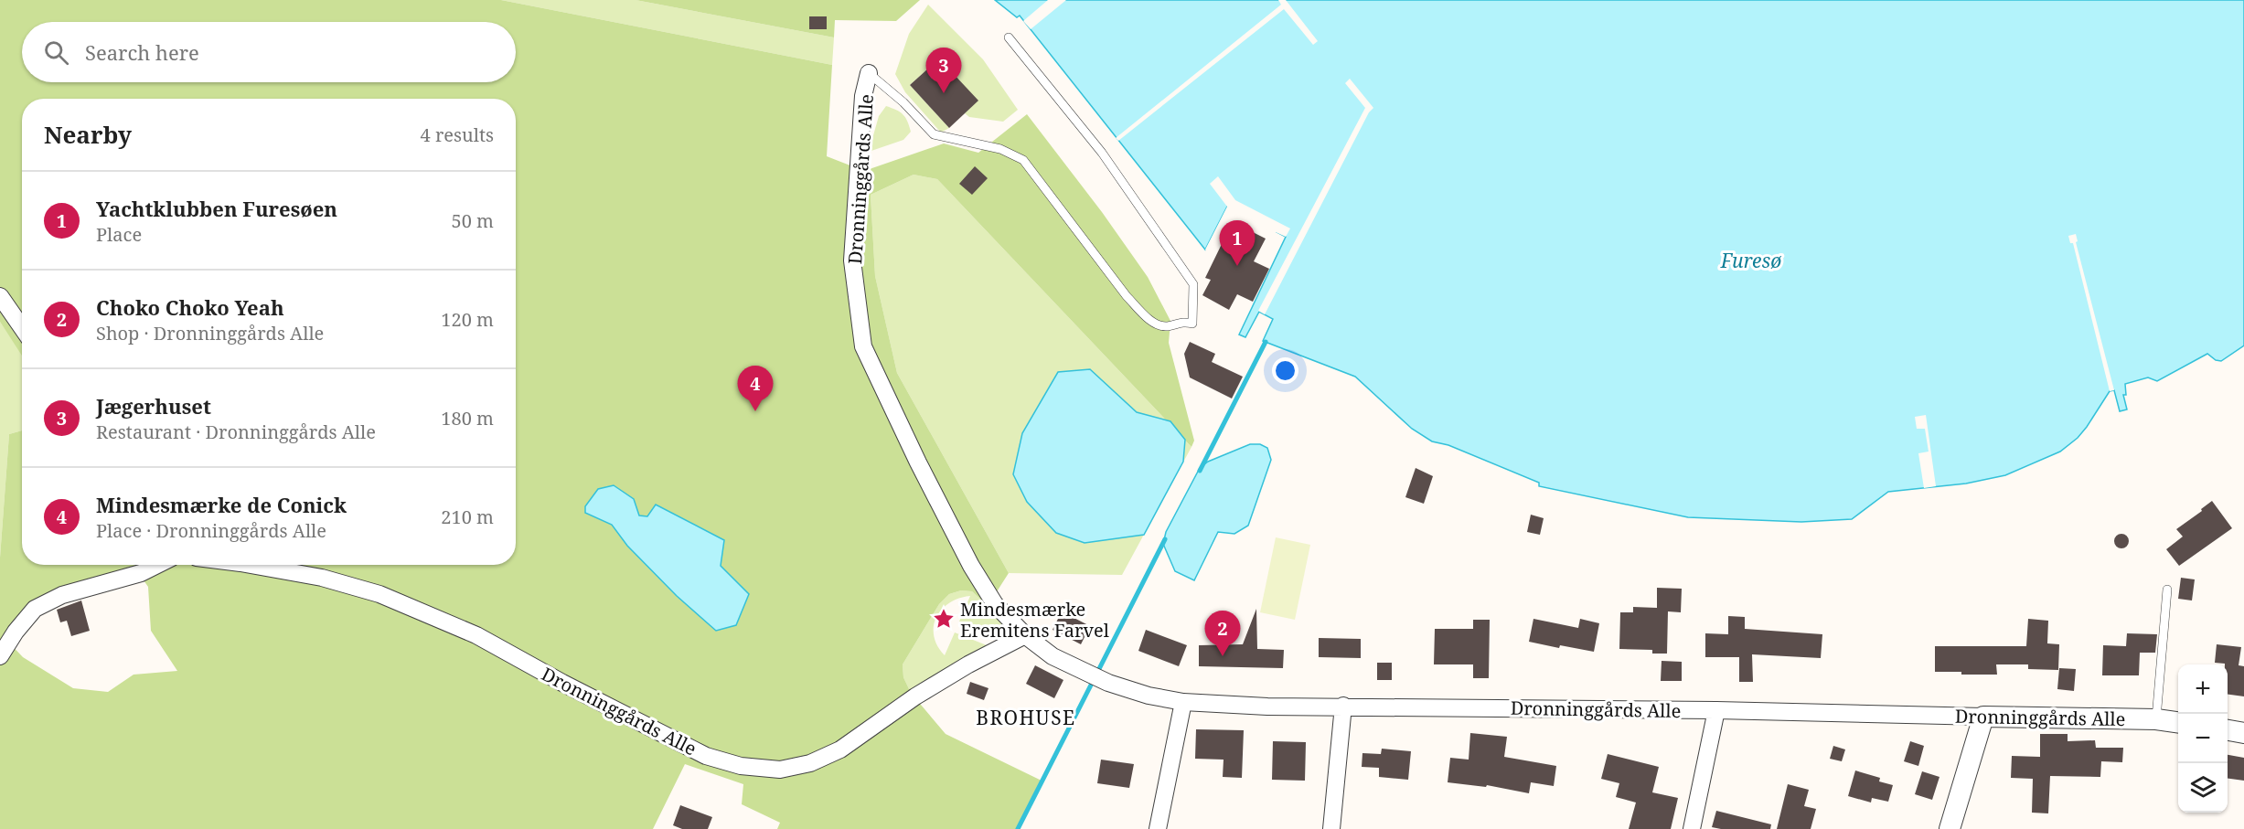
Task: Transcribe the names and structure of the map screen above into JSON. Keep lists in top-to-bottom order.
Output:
{
  "streets": {
    "street": ["Dronninggårds Alle"]
  },
  "districts": ["BROHUSE"],
  "water": ["Furesø"],
  "places": {
    "place": ["Mindesmærke Eremitens Farvel"]
  },
  "page": {
    "search": "Search here",
    "pins": [
      "3",
      "1",
      "4",
      "2"
    ],
    "heading": ["Nearby", "4 results"],
    "list": [
      {
        "mark": "1",
        "name": "Yachtklubben Furesøen",
        "note": "Place",
        "value": "50 m"
      },
      {
        "mark": "2",
        "name": "Choko Choko Yeah",
        "note": "Shop · Dronninggårds Alle",
        "value": "120 m"
      },
      {
        "mark": "3",
        "name": "Jægerhuset",
        "note": "Restaurant · Dronninggårds Alle",
        "value": "180 m"
      },
      {
        "mark": "4",
        "name": "Mindesmærke de Conick",
        "note": "Place · Dronninggårds Alle",
        "value": "210 m"
      }
    ],
    "map_buttons": ["+", "−"]
  }
}
